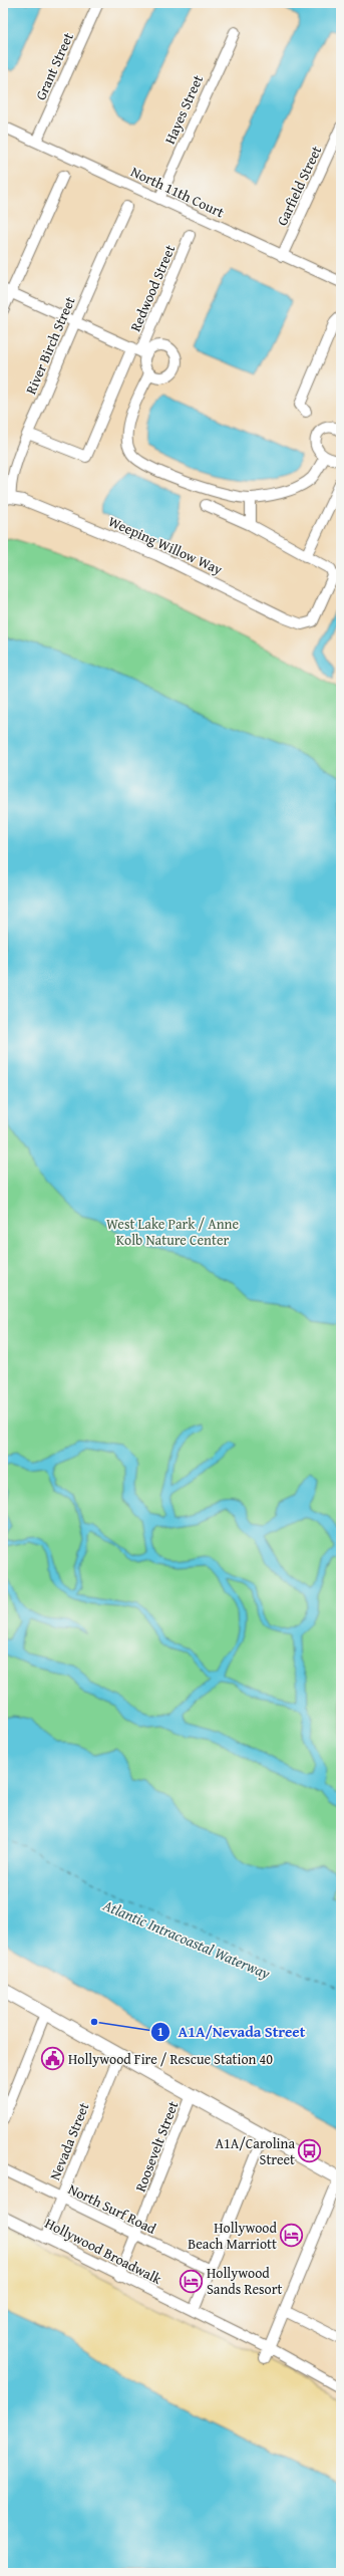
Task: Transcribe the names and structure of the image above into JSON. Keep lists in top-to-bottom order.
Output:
{
  "streets": {
    "street": [
      "Grant Street",
      "Hayes Street",
      "Garfield Street",
      "North 11th Court",
      "Redwood Street",
      "River Birch Street",
      "Weeping Willow Way",
      "Nevada Street",
      "Roosevelt Street",
      "North Surf Road",
      "Hollywood Broadwalk"
    ]
  },
  "crossings": [
    ["Grant Street", "North 11th Court"],
    ["Hayes Street", "North 11th Court"],
    ["Garfield Street", "North 11th Court"],
    ["Redwood Street", "River Birch Street"],
    ["River Birch Street", "Weeping Willow Way"],
    ["Nevada Street", "North Surf Road"],
    ["Nevada Street", "Hollywood Broadwalk"],
    ["Roosevelt Street", "North Surf Road"],
    ["Roosevelt Street", "Hollywood Broadwalk"]
  ],
  "water": ["Atlantic Intracoastal Waterway"],
  "parks": ["West Lake Park / Anne Kolb Nature Center"],
  "places": {
    "other": ["A1A/Nevada Street"],
    "public building": ["Hollywood Fire / Rescue Station 40"],
    "bus stop": ["A1A/Carolina Street"],
    "hotel": ["Hollywood Beach Marriott", "Hollywood Sands Resort"]
  }
}
